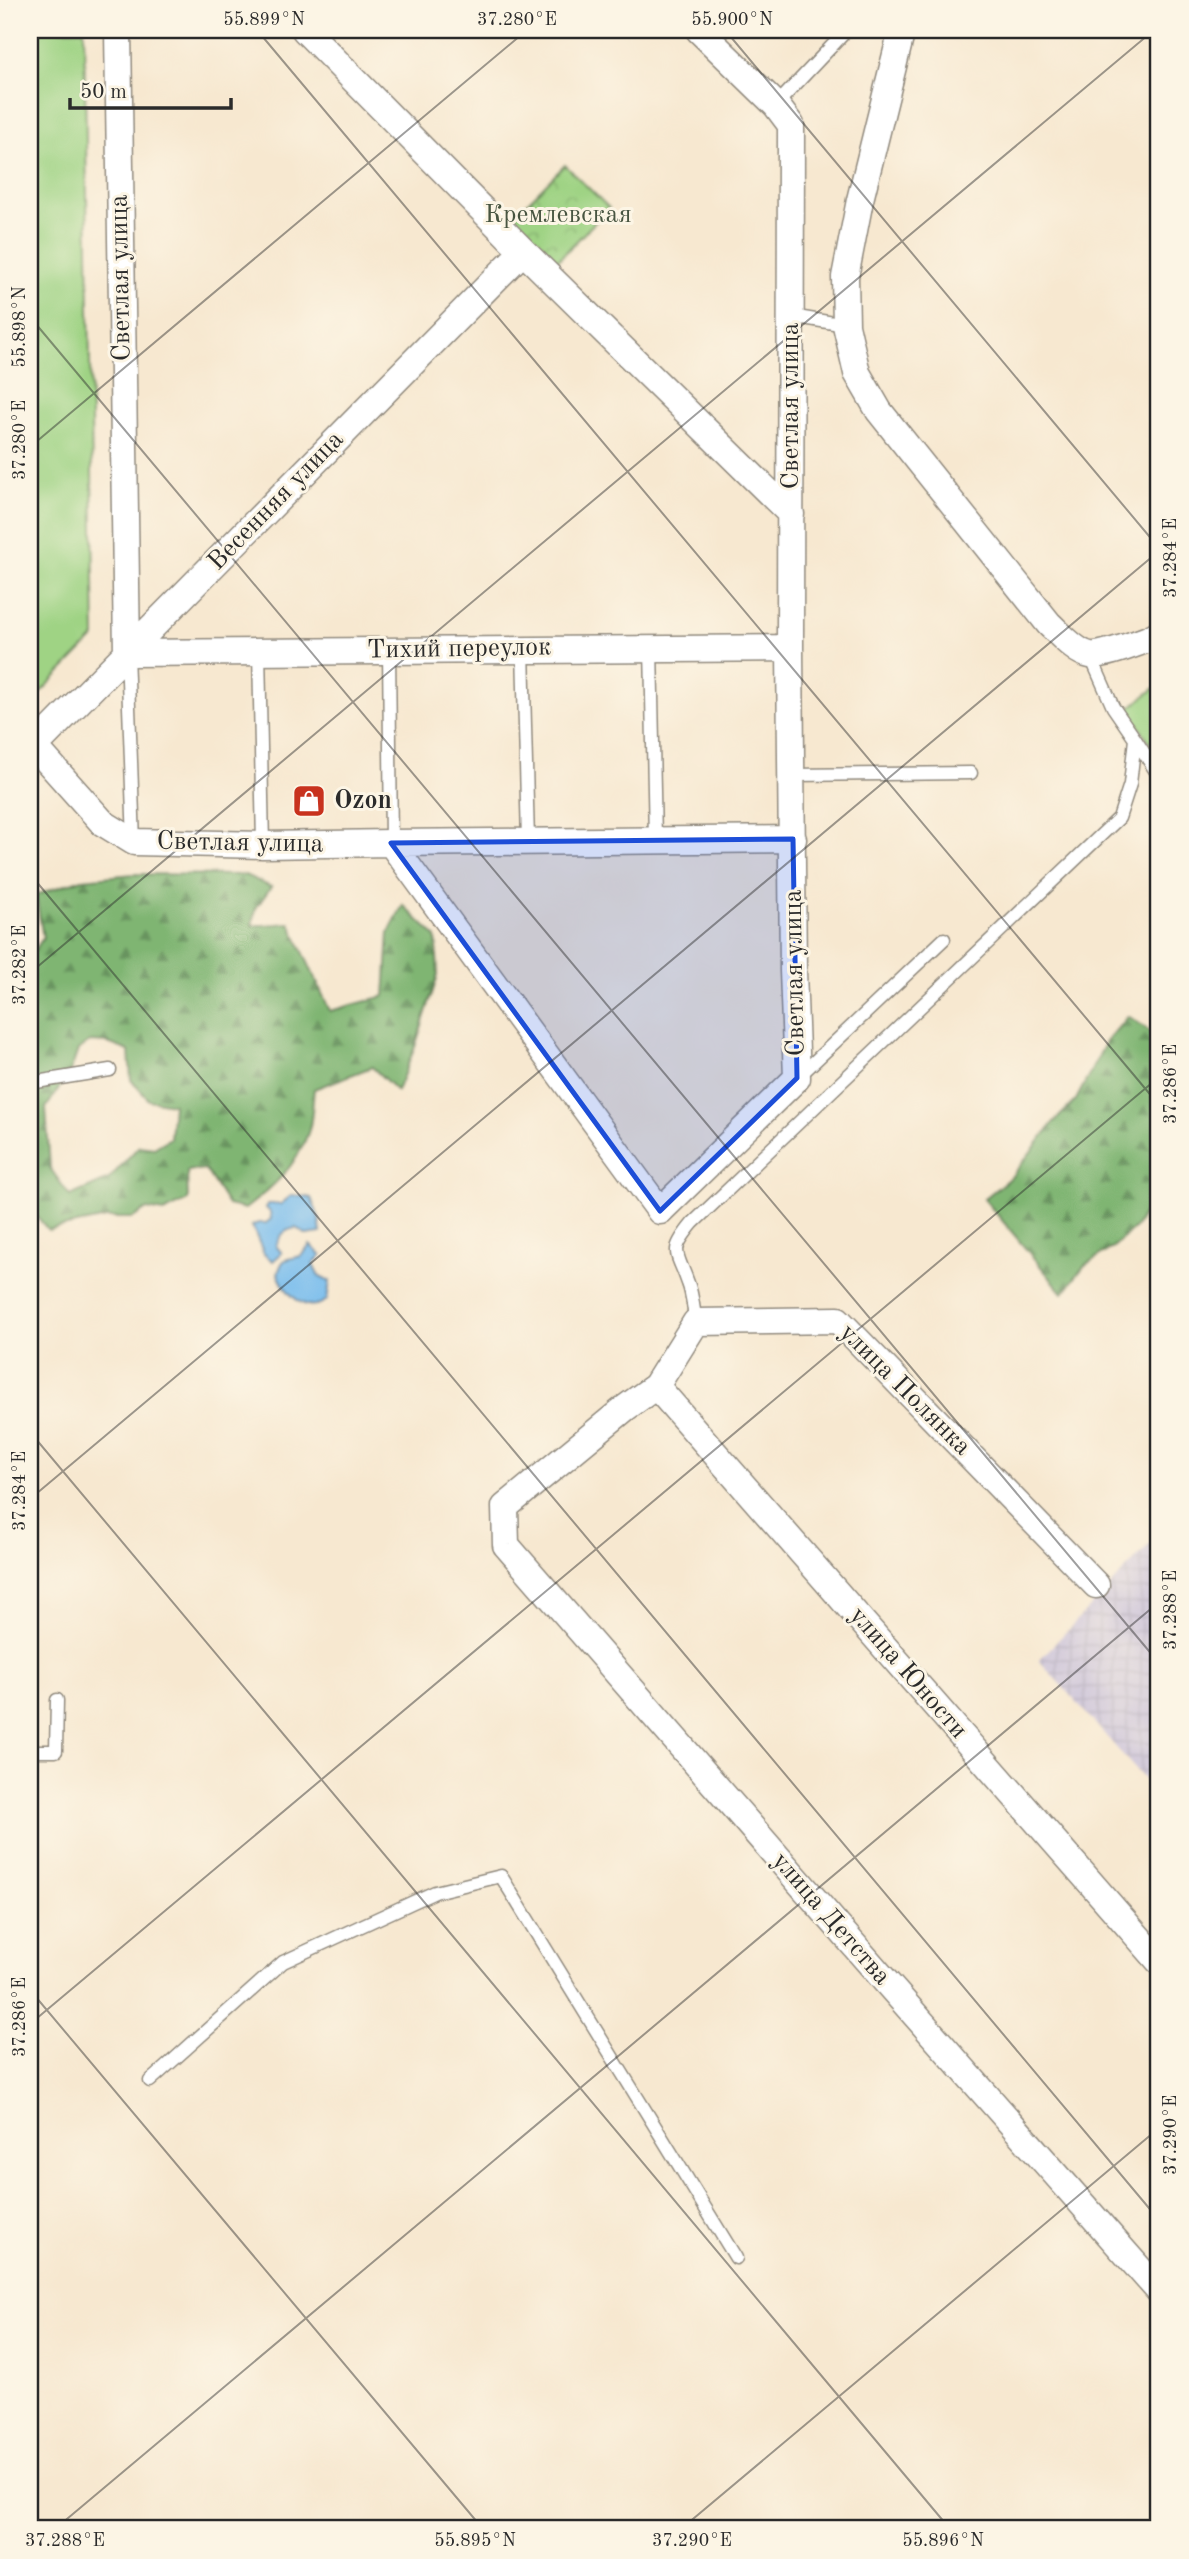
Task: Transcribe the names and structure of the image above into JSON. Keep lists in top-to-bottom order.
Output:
{
  "streets": {
    "street": [
      "Светлая улица",
      "Весенняя улица",
      "Тихий переулок",
      "улица Полянка",
      "улица Юности",
      "улица Детства"
    ]
  },
  "crossings": [
    ["Светлая улица", "Весенняя улица"],
    ["Светлая улица", "Тихий переулок"],
    ["Весенняя улица", "Тихий переулок"],
    ["улица Юности", "улица Детства"]
  ],
  "parks": ["Кремлевская"],
  "places": {
    "shop": ["Ozon"]
  },
  "scale_bar": "50 m",
  "coordinates": [
    "55.899°N",
    "37.280°E",
    "55.900°N",
    "55.898°N",
    "37.284°E",
    "37.282°E",
    "37.286°E",
    "37.288°E",
    "37.290°E",
    "55.895°N",
    "55.896°N"
  ]
}
